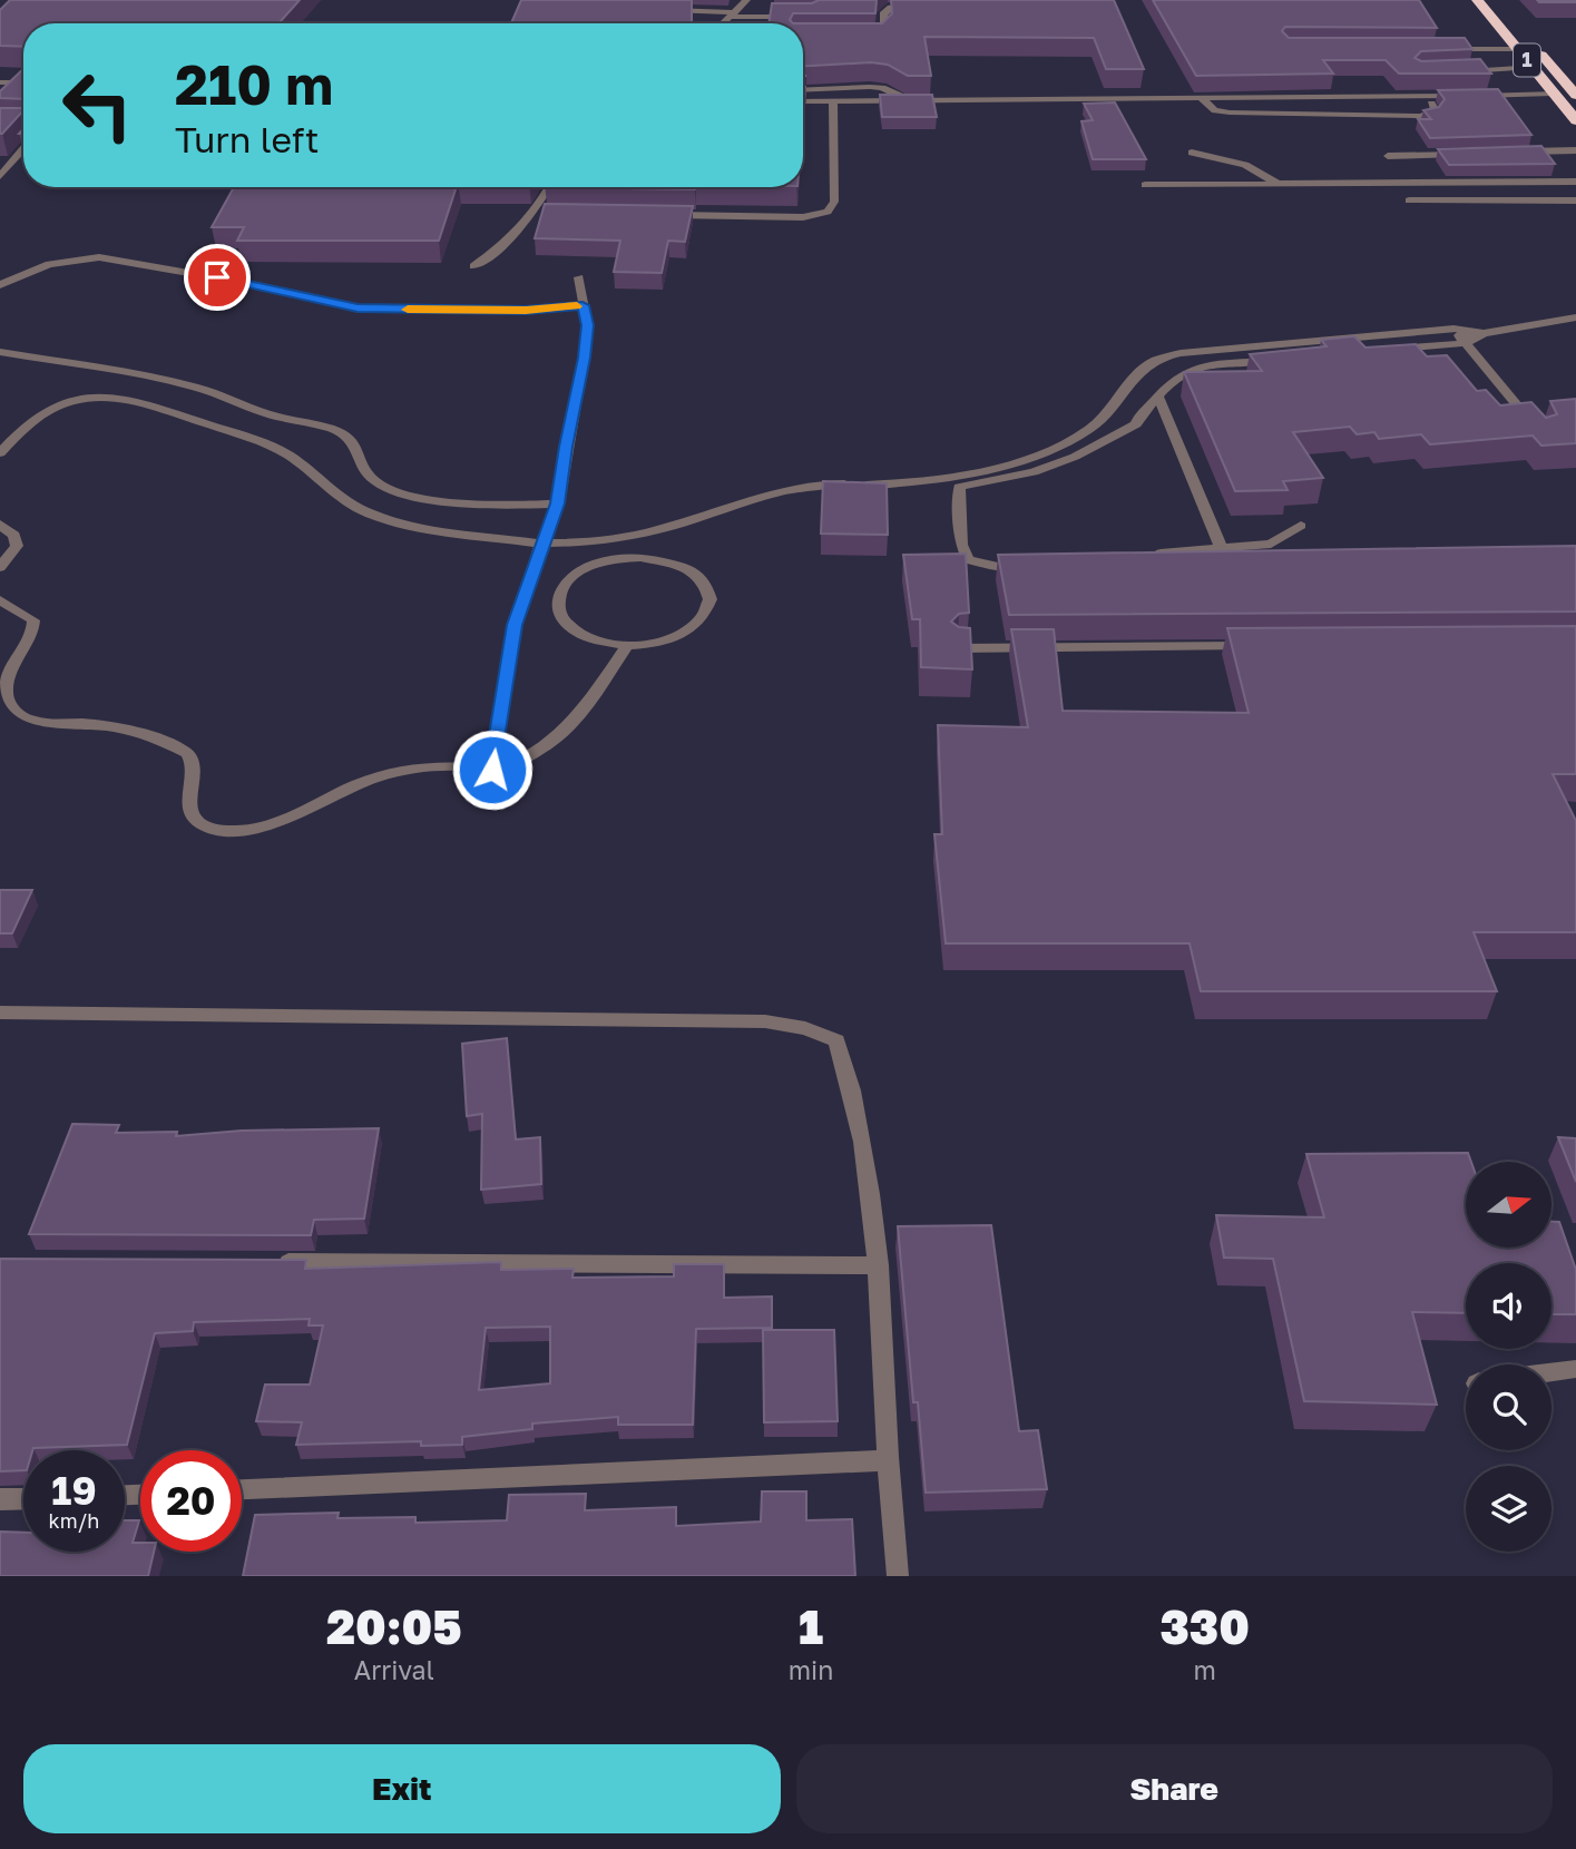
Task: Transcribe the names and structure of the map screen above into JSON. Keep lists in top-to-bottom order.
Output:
{
  "streets": {
    "highway": ["1"]
  },
  "north": "right",
  "page": {
    "turn": ["210 m", "Turn left"],
    "speed": "19 km/h",
    "limit": "20",
    "eta": [
      "20:05",
      "Arrival",
      "1",
      "min",
      "330",
      "m"
    ],
    "buttons": ["Exit", "Share"]
  }
}
